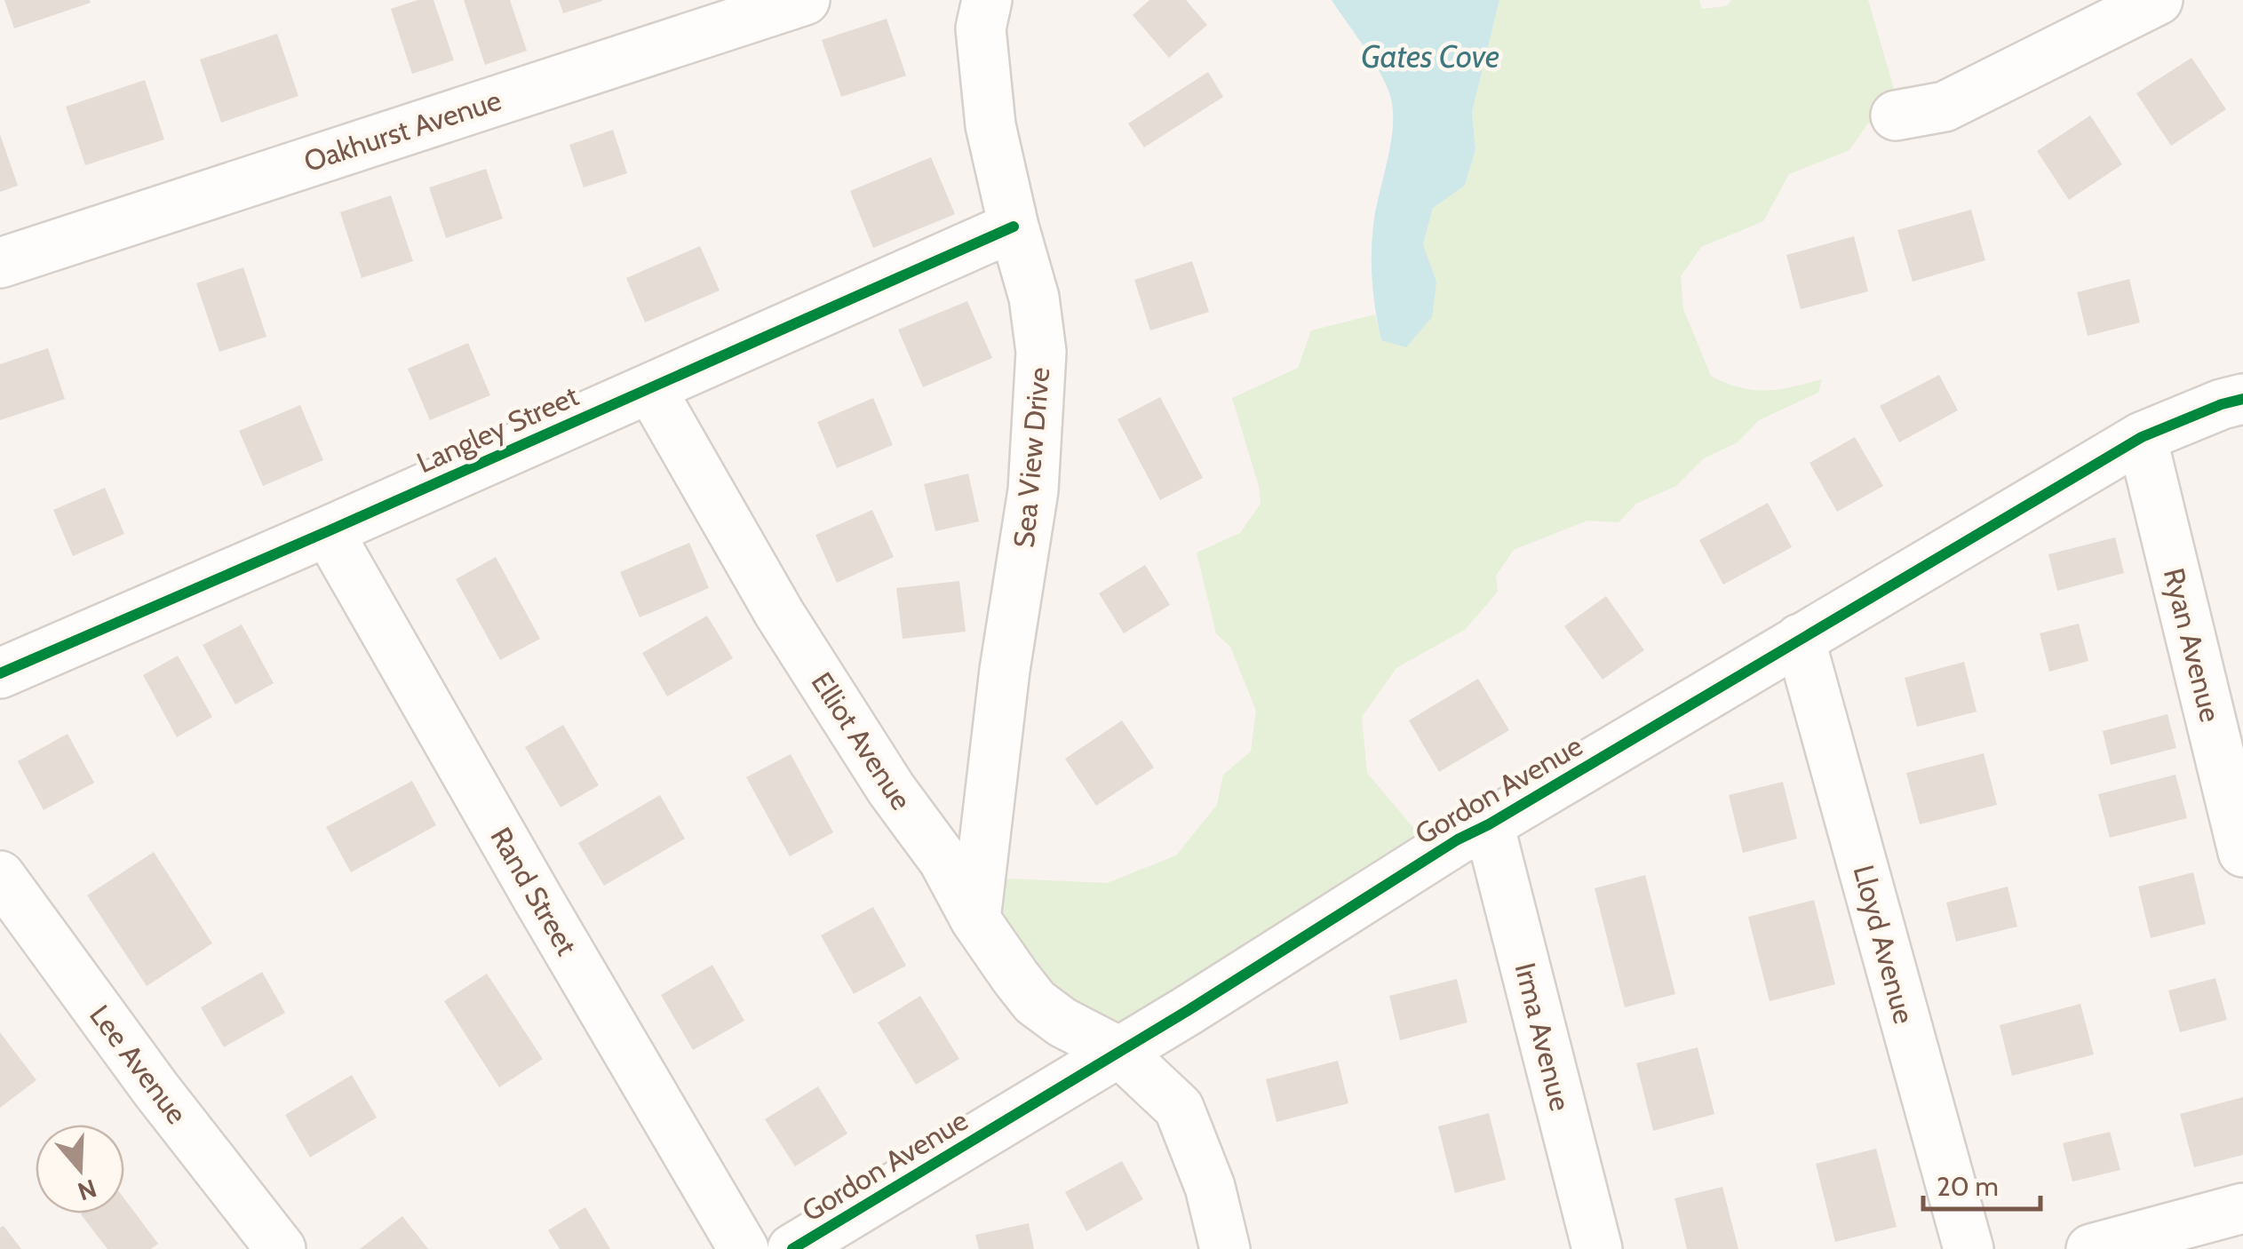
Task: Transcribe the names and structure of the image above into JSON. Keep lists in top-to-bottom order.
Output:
{
  "streets": {
    "street": [
      "Oakhurst Avenue",
      "Langley Street",
      "Sea View Drive",
      "Ryan Avenue",
      "Elliot Avenue",
      "Gordon Avenue",
      "Rand Street",
      "Lloyd Avenue",
      "Irma Avenue",
      "Lee Avenue"
    ]
  },
  "crossings": [
    ["Langley Street", "Sea View Drive"],
    ["Langley Street", "Elliot Avenue"],
    ["Langley Street", "Rand Street"],
    ["Sea View Drive", "Elliot Avenue"],
    ["Ryan Avenue", "Gordon Avenue"],
    ["Elliot Avenue", "Gordon Avenue"],
    ["Gordon Avenue", "Lloyd Avenue"],
    ["Gordon Avenue", "Irma Avenue"]
  ],
  "water": ["Gates Cove"],
  "scale_bar": "20 m",
  "north": "bottom"
}
